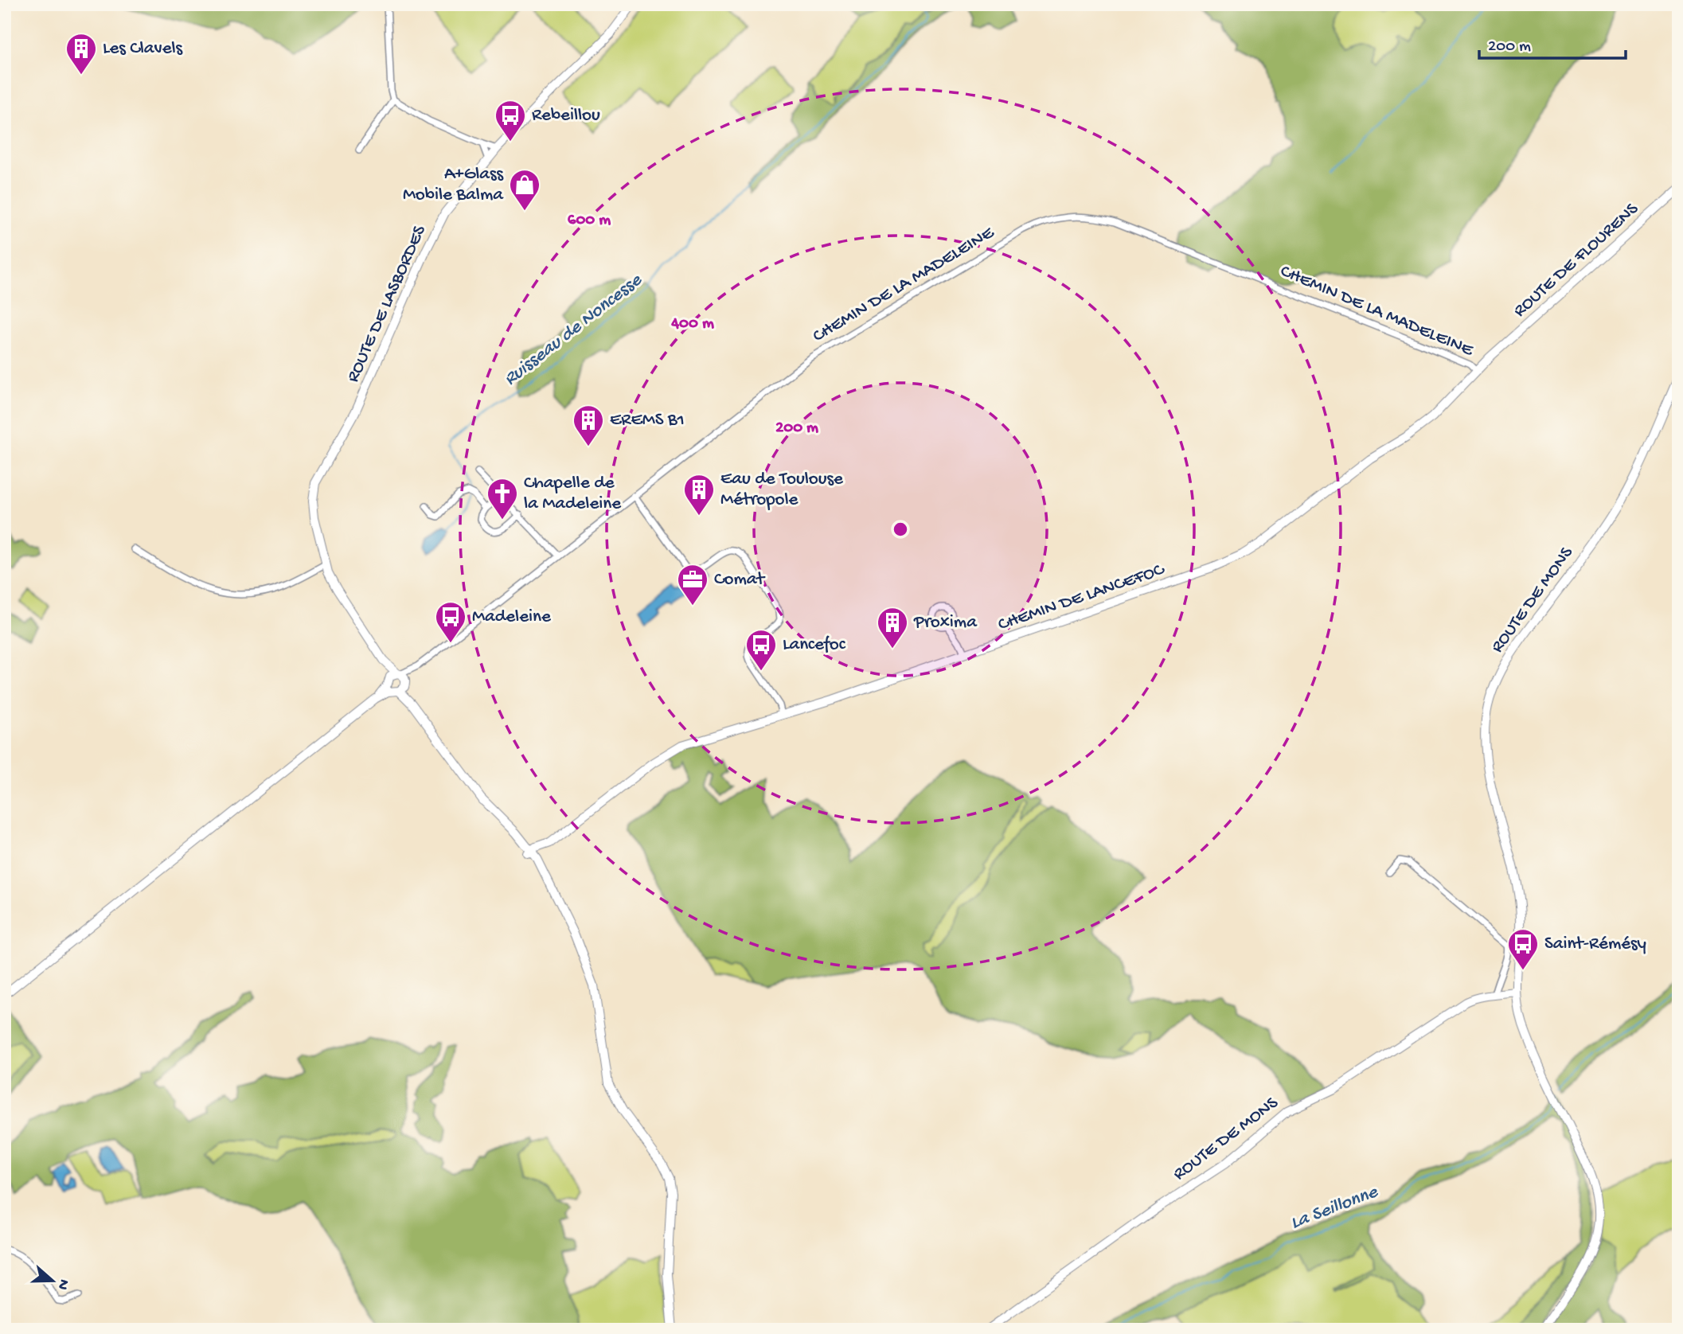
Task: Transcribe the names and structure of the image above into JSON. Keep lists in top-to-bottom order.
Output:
{
  "streets": {
    "street": [
      "ROUTE DE FLOURENS",
      "CHEMIN DE LA MADELEINE",
      "ROUTE DE LASBORDES",
      "CHEMIN DE LANCEFOC",
      "ROUTE DE MONS"
    ]
  },
  "crossings": [
    ["ROUTE DE FLOURENS", "CHEMIN DE LANCEFOC"],
    ["CHEMIN DE LA MADELEINE", "ROUTE DE LASBORDES"],
    ["CHEMIN DE LA MADELEINE", "CHEMIN DE LANCEFOC"]
  ],
  "water": ["Ruisseau de Noncesse", "La Seillonne"],
  "places": {
    "building": [
      "Les Clavels",
      "EREMS B1",
      "Eau de Toulouse Métropole",
      "Proxima"
    ],
    "bus stop": [
      "Rebeillou",
      "Madeleine",
      "Lancefoc",
      "Saint-Rémésy"
    ],
    "shop": ["A+Glass Mobile Balma"],
    "church": ["Chapelle de la Madeleine"],
    "office": ["Comat"]
  },
  "scale_bar": "200 m",
  "north": "right",
  "rings": ["600 m", "400 m", "200 m"]
}
